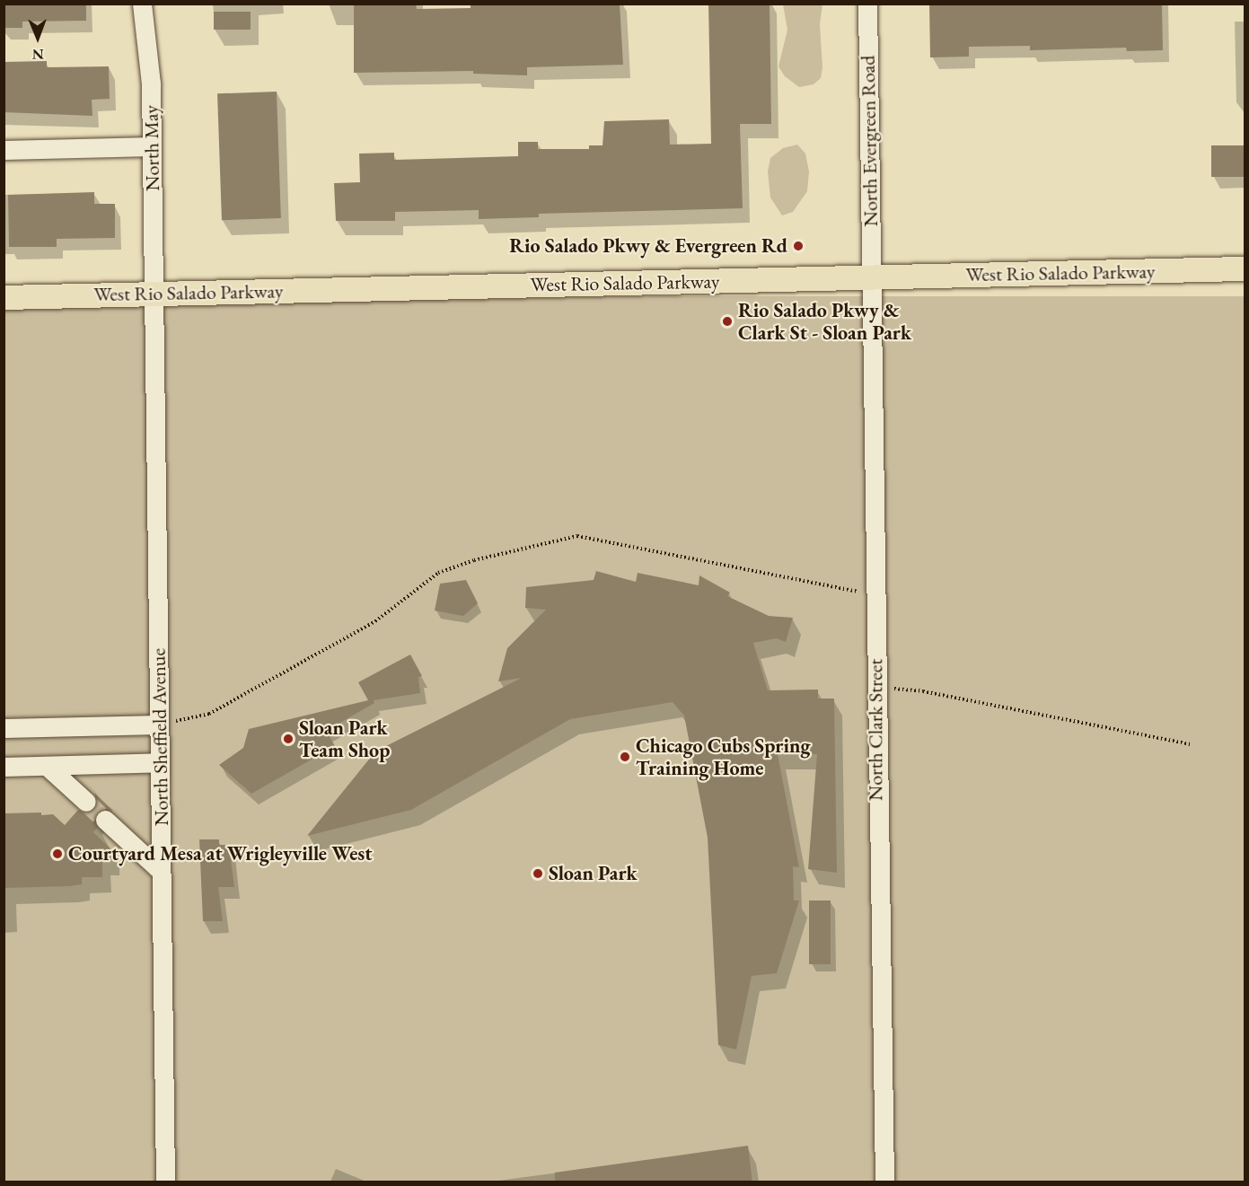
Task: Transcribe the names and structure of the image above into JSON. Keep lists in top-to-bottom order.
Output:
{
  "streets": {
    "main road": ["West Rio Salado Parkway"],
    "street": [
      "North Evergreen Road",
      "North May",
      "North Clark Street",
      "North Sheffield Avenue"
    ]
  },
  "crossings": [
    ["North Evergreen Road", "West Rio Salado Parkway"],
    ["North Evergreen Road", "North Clark Street"],
    ["North May", "West Rio Salado Parkway"],
    ["North May", "North Sheffield Avenue"],
    ["West Rio Salado Parkway", "North Clark Street"],
    ["West Rio Salado Parkway", "North Sheffield Avenue"]
  ],
  "places": [
    "Rio Salado Pkwy & Evergreen Rd",
    "Rio Salado Pkwy & Clark St - Sloan Park",
    "Sloan Park Team Shop",
    "Chicago Cubs Spring Training Home",
    "Courtyard Mesa at Wrigleyville West",
    "Sloan Park"
  ],
  "north": "bottom"
}
